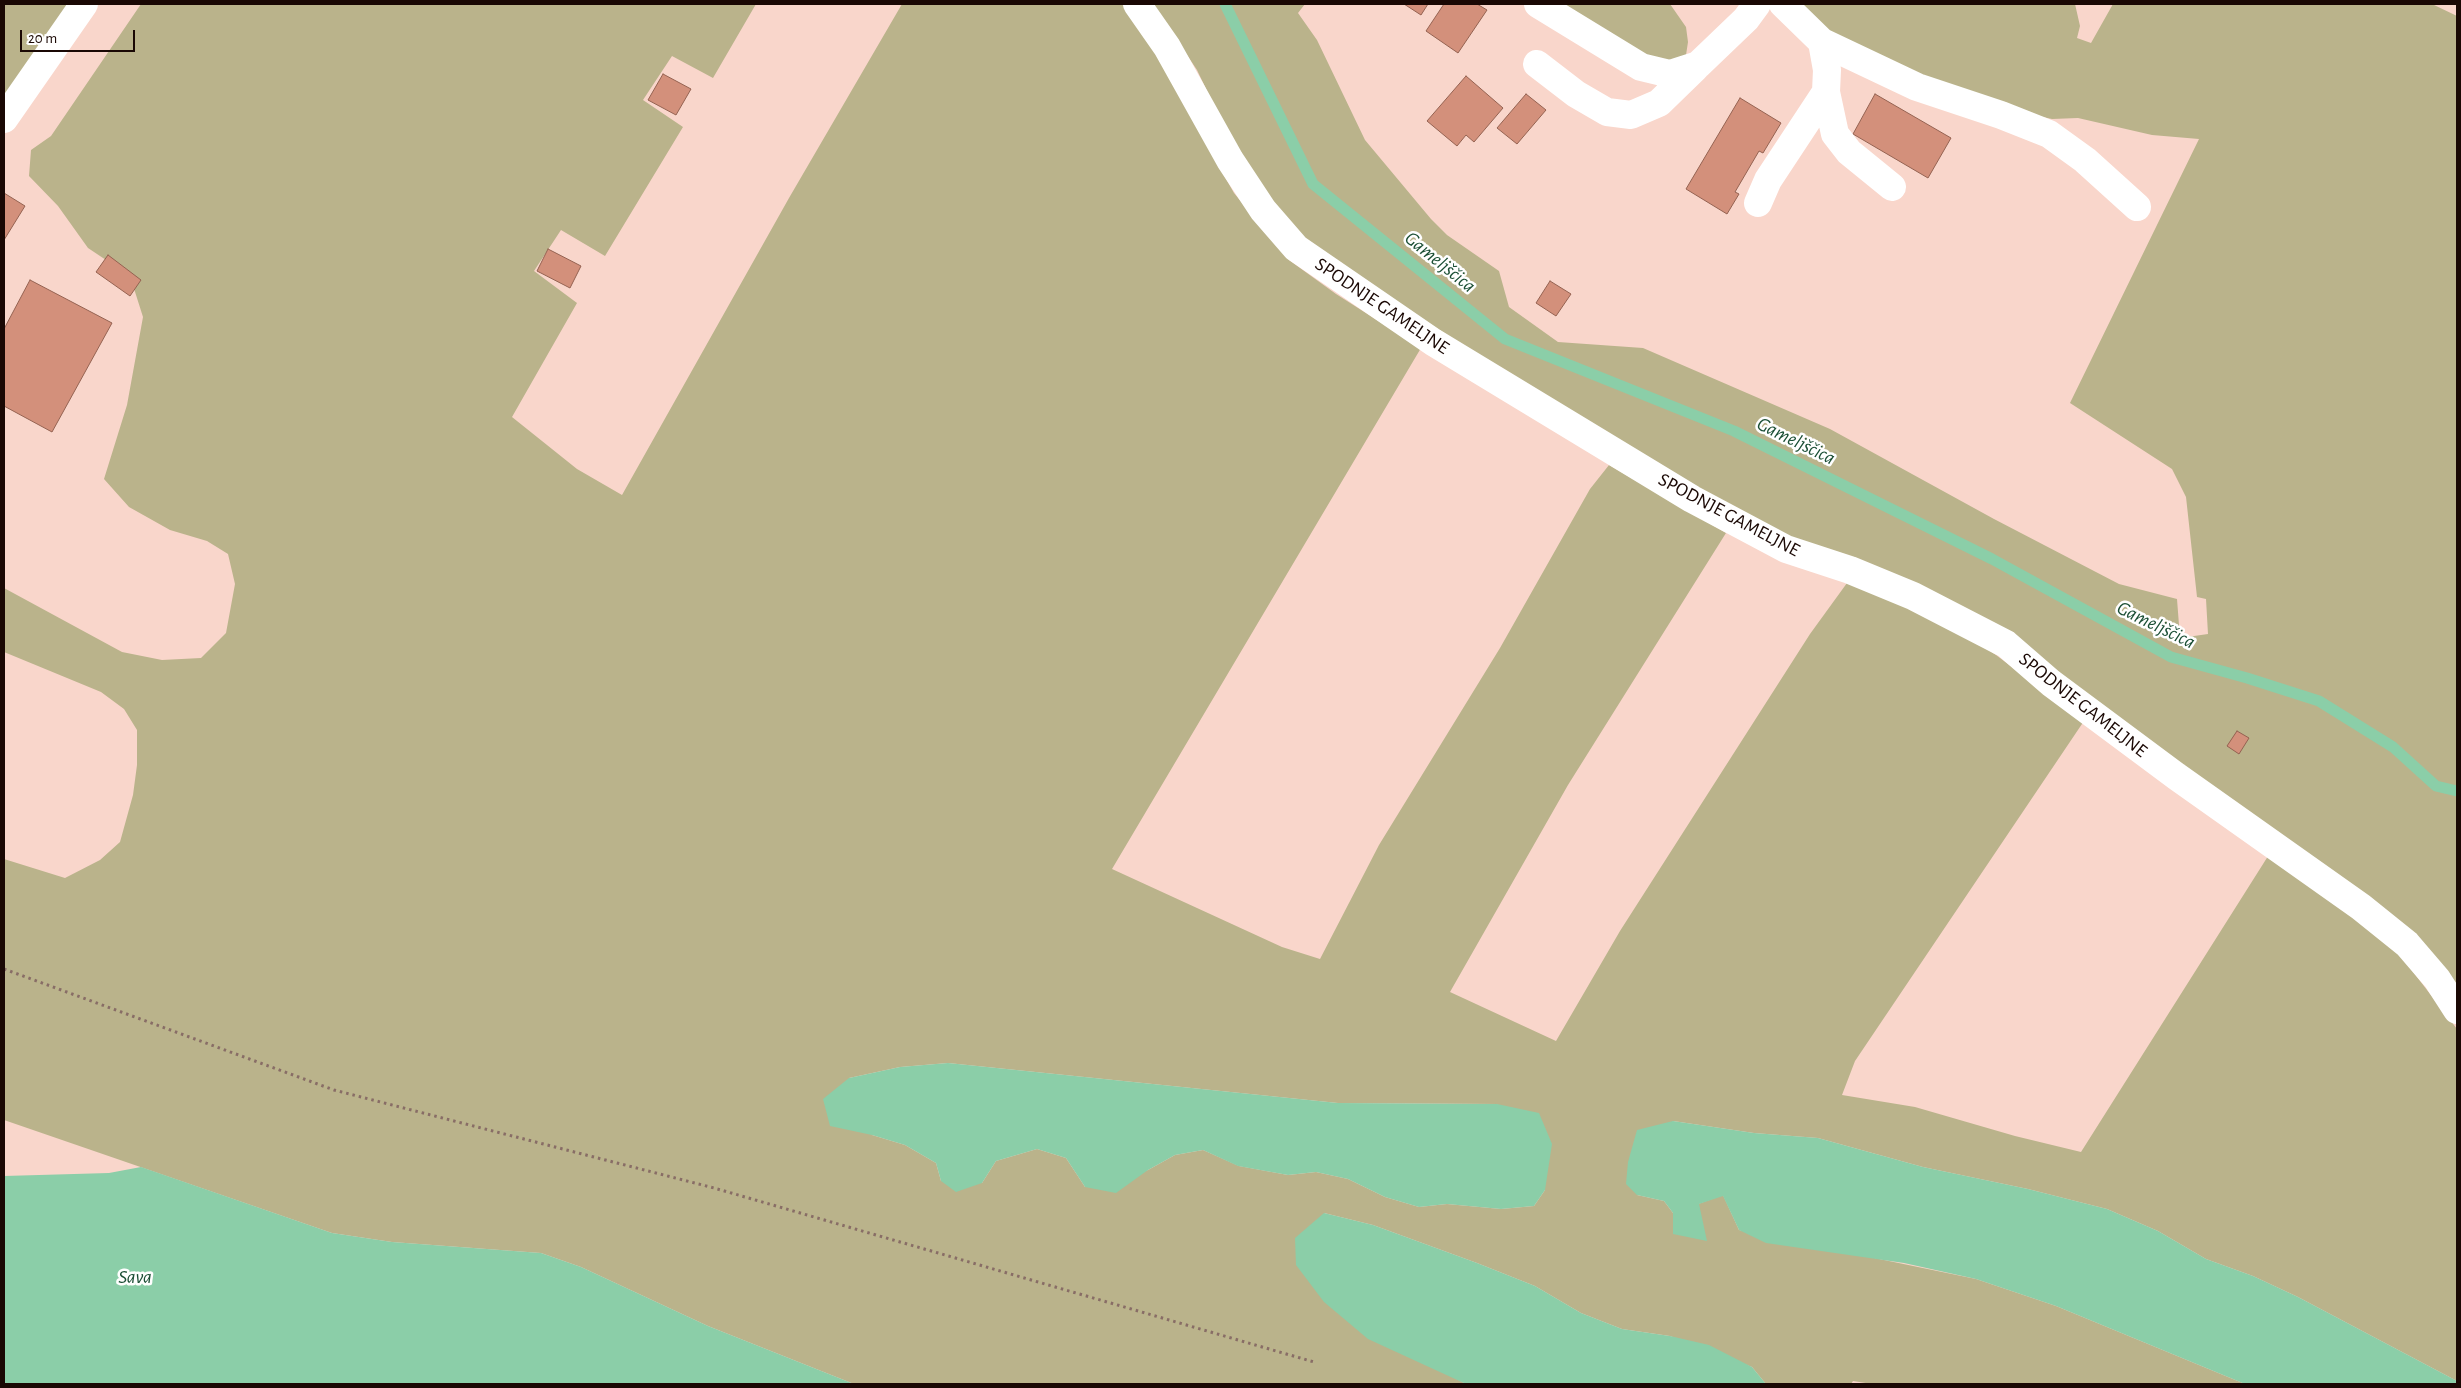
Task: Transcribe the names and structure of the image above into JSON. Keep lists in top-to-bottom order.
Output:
{
  "streets": {
    "street": ["SPODNJE GAMELJNE"]
  },
  "water": ["Gameljščica", "Sava"],
  "scale_bar": "20 m"
}
